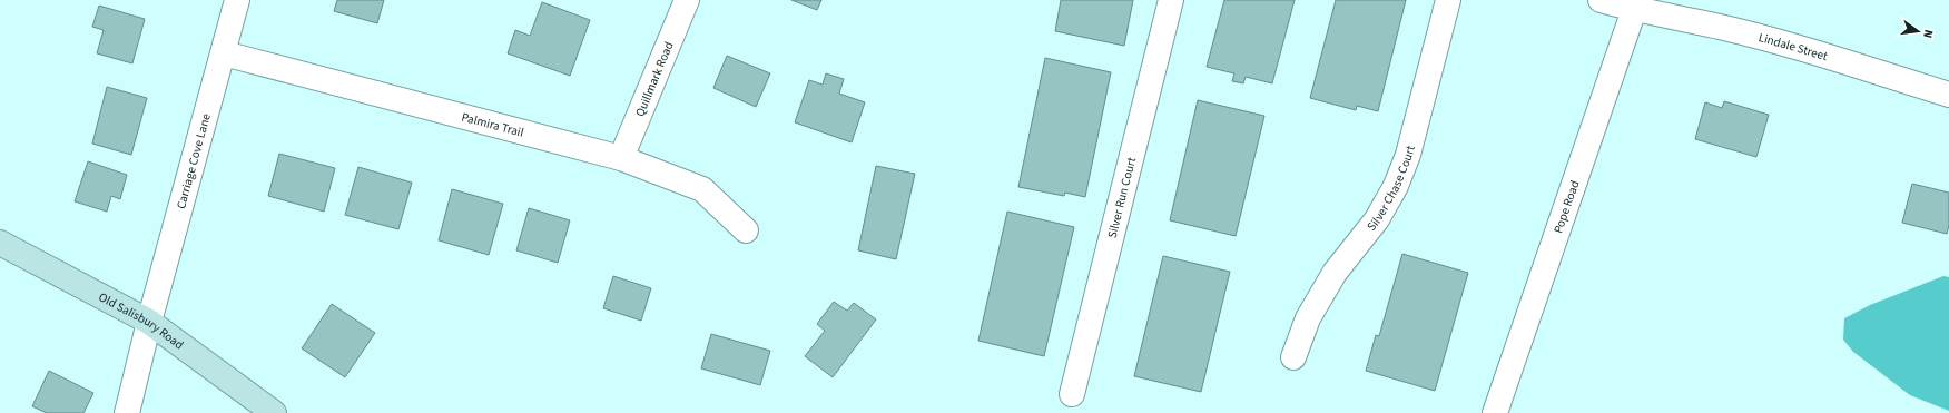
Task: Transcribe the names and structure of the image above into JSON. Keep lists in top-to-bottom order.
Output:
{
  "streets": {
    "main road": ["Old Salisbury Road"],
    "street": [
      "Lindale Street",
      "Quillmark Road",
      "Palmira Trail",
      "Carriage Cove Lane",
      "Silver Chase Court",
      "Silver Run Court",
      "Pope Road"
    ]
  },
  "crossings": [
    ["Lindale Street", "Pope Road"],
    ["Quillmark Road", "Palmira Trail"],
    ["Palmira Trail", "Carriage Cove Lane"],
    ["Carriage Cove Lane", "Old Salisbury Road"]
  ],
  "north": "right"
}
